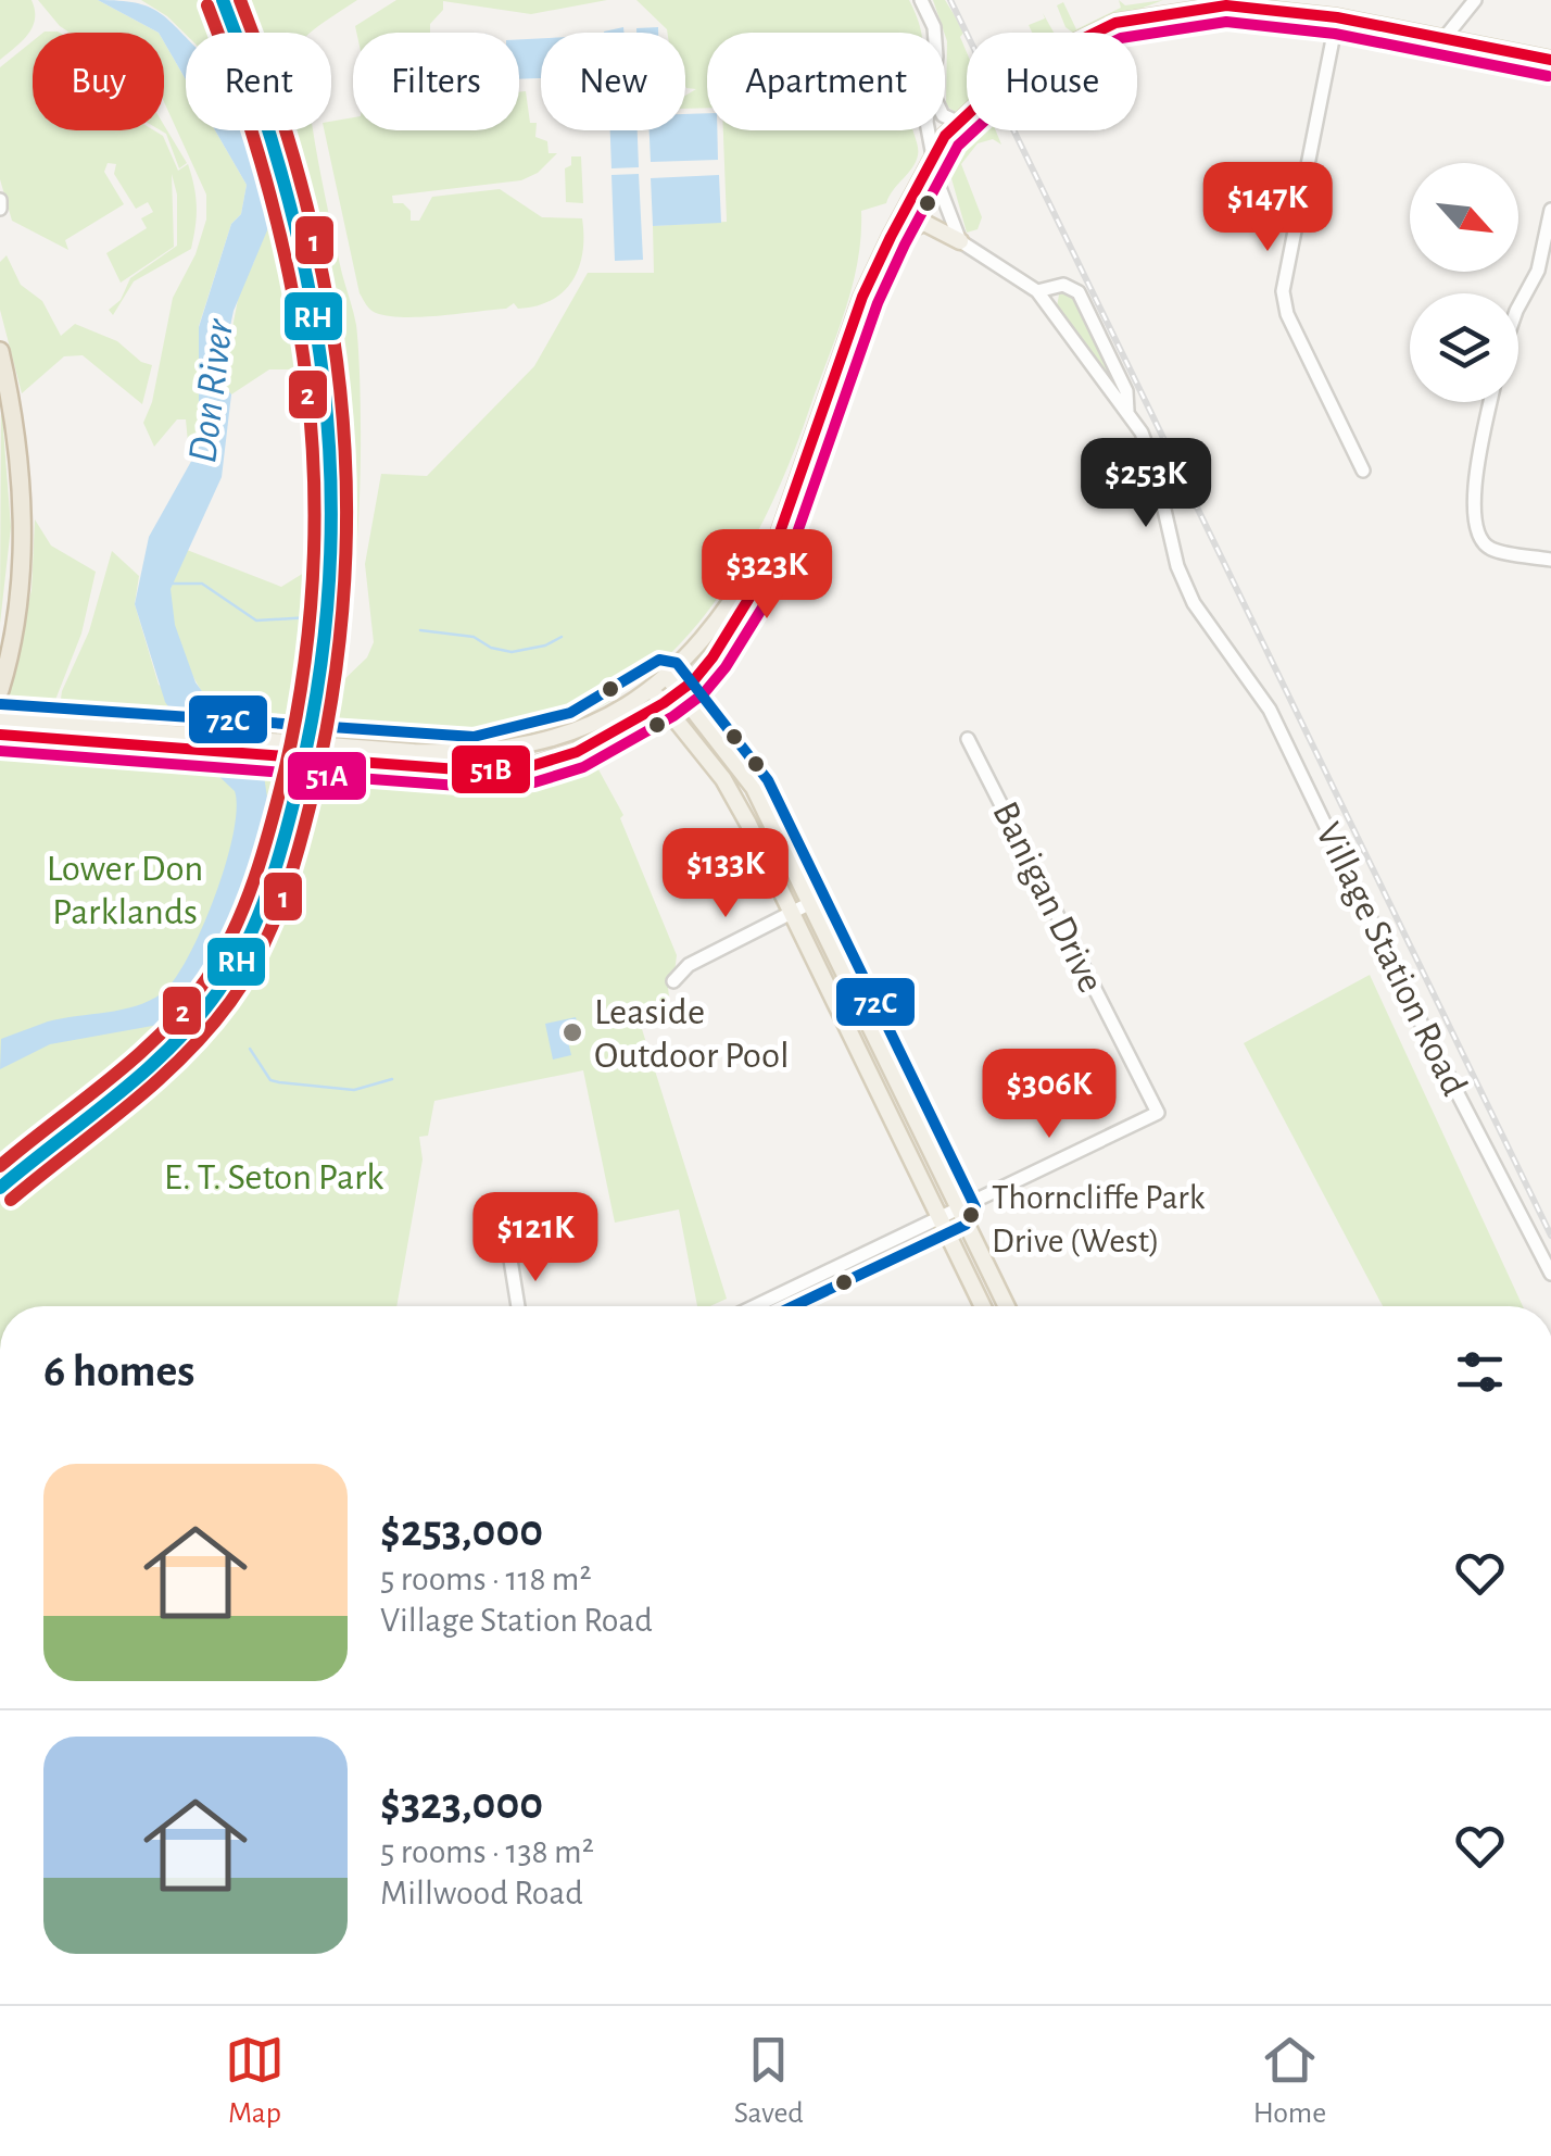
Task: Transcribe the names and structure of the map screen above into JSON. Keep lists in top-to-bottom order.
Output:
{
  "streets": {
    "street": ["Banigan Drive", "Village Station Road"]
  },
  "water": ["Don River"],
  "parks": ["Lower Don Parklands", "E. T. Seton Park"],
  "places": ["Leaside Outdoor Pool", "Thorncliffe Park Drive (West)"],
  "lines": [
    "transit line RH",
    "transit line 1",
    "transit line 2",
    "transit line 51B",
    "transit line 51A",
    "transit line 72C"
  ],
  "north": "bottom right",
  "page": {
    "chip": [
      "Buy",
      "Rent",
      "Filters",
      "New",
      "Apartment",
      "House"
    ],
    "price": [
      "$147K",
      "$253K",
      "$323K",
      "$133K",
      "$306K",
      "$121K"
    ],
    "heading": "6 homes",
    "list": [
      {
        "name": "$253,000",
        "note": "5 rooms · 118 m² · Village Station Road"
      },
      {
        "name": "$323,000",
        "note": "5 rooms · 138 m² · Millwood Road"
      }
    ],
    "tabs": ["Map", "Saved", "Home"]
  }
}
